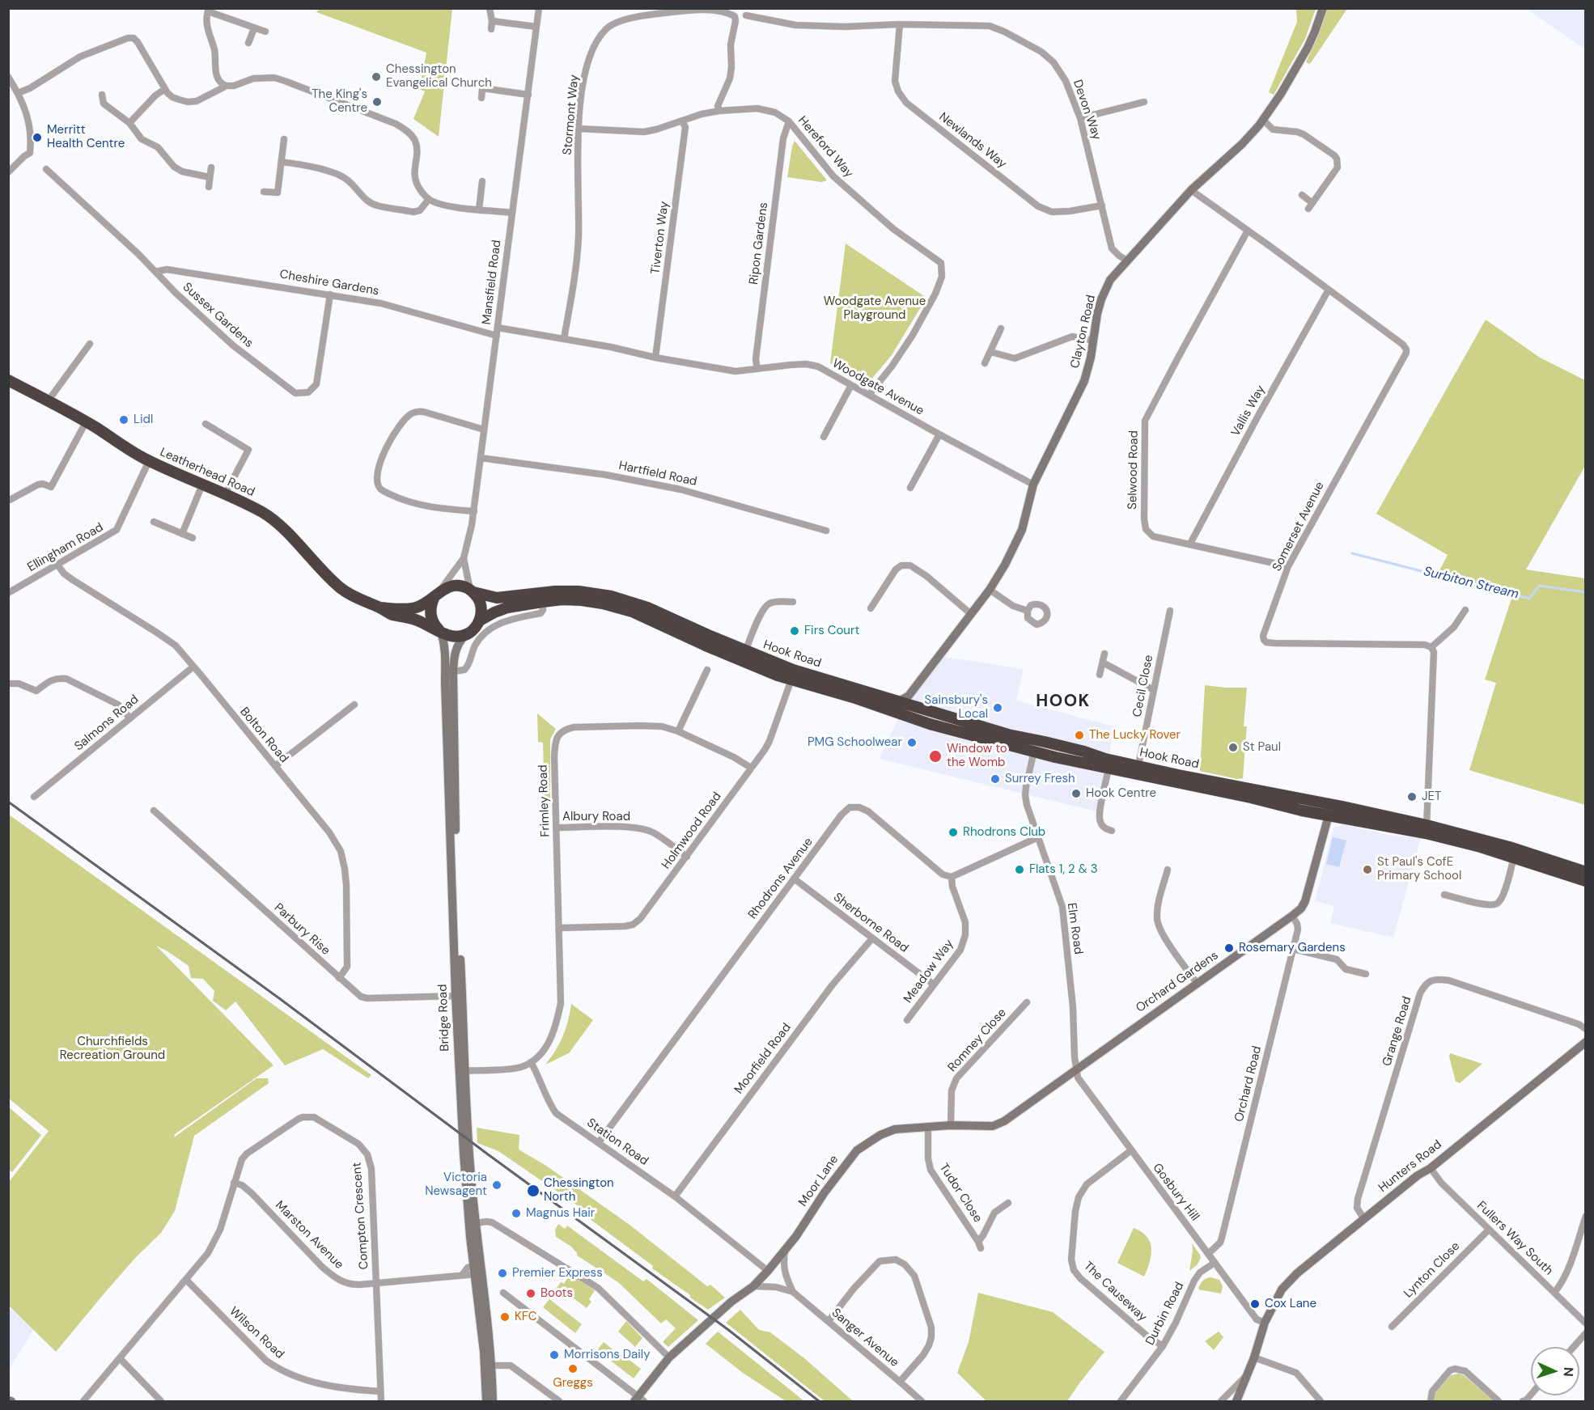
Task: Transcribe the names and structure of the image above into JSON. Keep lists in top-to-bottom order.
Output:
{
  "streets": {
    "highway": ["Leatherhead Road", "Hook Road"],
    "street": [
      "Devon Way",
      "Stormont Way",
      "Newlands Way",
      "Hereford Way",
      "Tiverton Way",
      "Ripon Gardens",
      "Mansfield Road",
      "Cheshire Gardens",
      "Sussex Gardens",
      "Clayton Road",
      "Woodgate Avenue",
      "Vallis Way",
      "Selwood Road",
      "Hartfield Road",
      "Somerset Avenue",
      "Ellingham Road",
      "Cecil Close",
      "Salmons Road",
      "Bolton Road",
      "Frimley Road",
      "Albury Road",
      "Holmwood Road",
      "Rhodrons Avenue",
      "Sherborne Road",
      "Elm Road",
      "Parbury Rise",
      "Meadow Way",
      "Orchard Gardens",
      "Bridge Road",
      "Grange Road",
      "Romney Close",
      "Moorfield Road",
      "Orchard Road",
      "Station Road",
      "Hunters Road",
      "Moor Lane",
      "Gosbury Hill",
      "Tudor Close",
      "Compton Crescent",
      "Marston Avenue",
      "Fullers Way South",
      "Lynton Close",
      "The Causeway",
      "Durbin Road",
      "Wilson Road",
      "Sanger Avenue"
    ]
  },
  "crossings": [
    ["Devon Way", "Newlands Way"],
    ["Devon Way", "Clayton Road"],
    ["Stormont Way", "Hereford Way"],
    ["Stormont Way", "Woodgate Avenue"],
    ["Hereford Way", "Tiverton Way"],
    ["Hereford Way", "Ripon Gardens"],
    ["Hereford Way", "Woodgate Avenue"],
    ["Tiverton Way", "Woodgate Avenue"],
    ["Ripon Gardens", "Woodgate Avenue"],
    ["Mansfield Road", "Cheshire Gardens"],
    ["Mansfield Road", "Woodgate Avenue"],
    ["Mansfield Road", "Leatherhead Road"],
    ["Mansfield Road", "Hartfield Road"],
    ["Mansfield Road", "Hook Road"],
    ["Mansfield Road", "Bridge Road"],
    ["Cheshire Gardens", "Sussex Gardens"],
    ["Clayton Road", "Woodgate Avenue"],
    ["Clayton Road", "Somerset Avenue"],
    ["Clayton Road", "Hook Road"],
    ["Vallis Way", "Selwood Road"],
    ["Vallis Way", "Somerset Avenue"],
    ["Selwood Road", "Somerset Avenue"],
    ["Leatherhead Road", "Ellingham Road"],
    ["Leatherhead Road", "Hook Road"],
    ["Leatherhead Road", "Bridge Road"],
    ["Ellingham Road", "Bolton Road"],
    ["Hook Road", "Cecil Close"],
    ["Hook Road", "Holmwood Road"],
    ["Hook Road", "Elm Road"],
    ["Hook Road", "Orchard Gardens"],
    ["Hook Road", "Bridge Road"],
    ["Salmons Road", "Bolton Road"],
    ["Bolton Road", "Parbury Rise"],
    ["Frimley Road", "Albury Road"],
    ["Frimley Road", "Holmwood Road"],
    ["Frimley Road", "Station Road"],
    ["Albury Road", "Holmwood Road"],
    ["Rhodrons Avenue", "Sherborne Road"],
    ["Rhodrons Avenue", "Meadow Way"],
    ["Rhodrons Avenue", "Station Road"],
    ["Sherborne Road", "Meadow Way"],
    ["Sherborne Road", "Moorfield Road"],
    ["Elm Road", "Orchard Gardens"],
    ["Elm Road", "Moor Lane"],
    ["Elm Road", "Gosbury Hill"],
    ["Parbury Rise", "Bridge Road"],
    ["Orchard Gardens", "Orchard Road"],
    ["Orchard Gardens", "Moor Lane"],
    ["Orchard Gardens", "Gosbury Hill"],
    ["Bridge Road", "Marston Avenue"],
    ["Grange Road", "Hunters Road"],
    ["Romney Close", "Moor Lane"],
    ["Moorfield Road", "Station Road"],
    ["Orchard Road", "Gosbury Hill"],
    ["Station Road", "Moor Lane"],
    ["Hunters Road", "Gosbury Hill"],
    ["Hunters Road", "Fullers Way South"],
    ["Moor Lane", "Gosbury Hill"],
    ["Moor Lane", "Tudor Close"],
    ["Moor Lane", "Sanger Avenue"],
    ["Gosbury Hill", "The Causeway"],
    ["Gosbury Hill", "Durbin Road"],
    ["Compton Crescent", "Marston Avenue"],
    ["Compton Crescent", "Wilson Road"],
    ["Fullers Way South", "Lynton Close"],
    ["The Causeway", "Durbin Road"]
  ],
  "districts": ["HOOK"],
  "water": ["Surbiton Stream"],
  "parks": ["Woodgate Avenue Playground", "Churchfields Recreation Ground"],
  "places": [
    "Chessington Evangelical Church",
    "The King's Centre",
    "Merritt Health Centre",
    "Lidl",
    "Firs Court",
    "Sainsbury's Local",
    "The Lucky Rover",
    "PMG Schoolwear",
    "St Paul",
    "Window to the Womb",
    "Surrey Fresh",
    "Hook Centre",
    "JET",
    "Rhodrons Club",
    "Flats 1, 2 & 3",
    "St Paul's CofE Primary School",
    "Rosemary Gardens",
    "Victoria Newsagent",
    "Chessington North",
    "Magnus Hair",
    "Premier Express",
    "Boots",
    "Cox Lane",
    "KFC",
    "Morrisons Daily",
    "Greggs"
  ],
  "north": "right"
}
